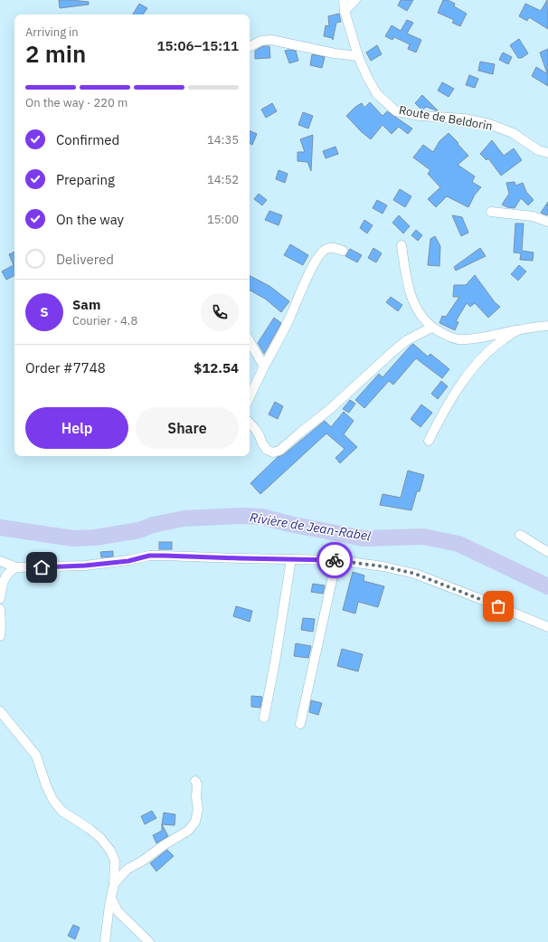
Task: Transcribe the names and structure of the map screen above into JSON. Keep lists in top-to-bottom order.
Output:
{
  "streets": {
    "street": ["Route de Beldorin"]
  },
  "water": ["Rivière de Jean-Rabel"],
  "page": {
    "heading": ["2 min", "Arriving in", "15:06–15:11"],
    "panel": [
      "Sam",
      "Courier · 4.8",
      "Order #7748",
      "$12.54"
    ],
    "bar": "On the way · 220 m",
    "list": [
      ["Confirmed", "14:35"],
      ["Preparing", "14:52"],
      ["On the way", "15:00"],
      "Delivered"
    ],
    "round": "S",
    "buttons": ["Help", "Share"]
  }
}
